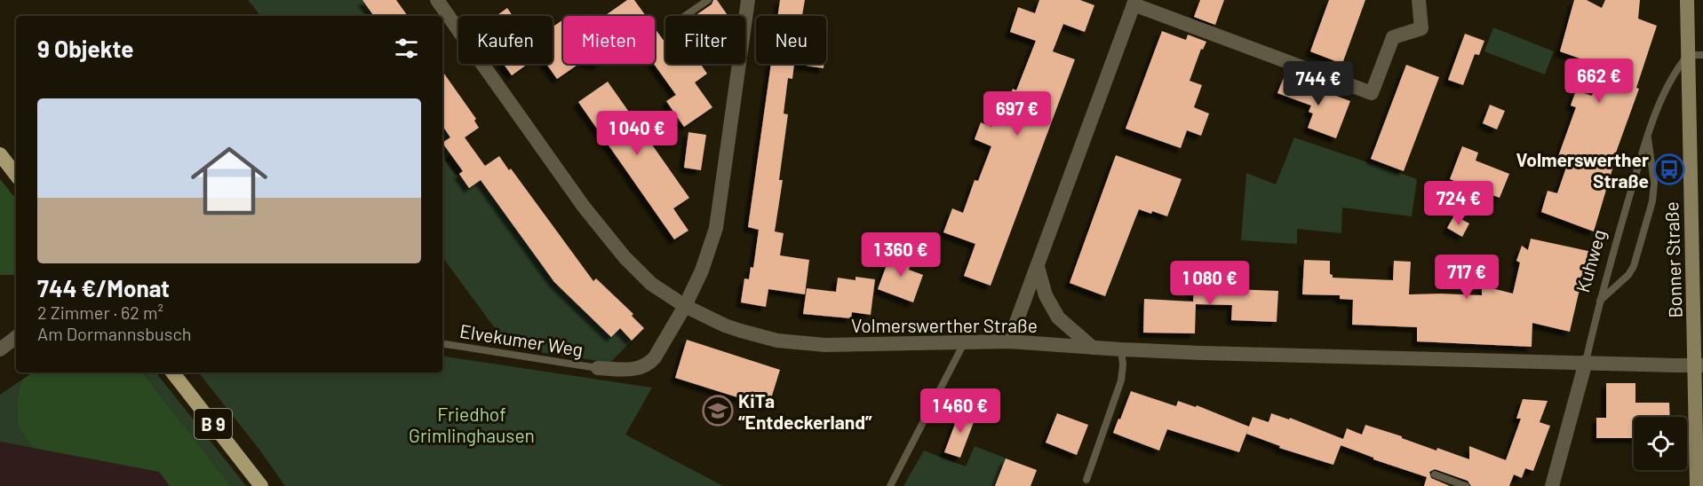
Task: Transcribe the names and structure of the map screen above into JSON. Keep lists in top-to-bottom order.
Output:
{
  "streets": {
    "main road": ["Bonner Straße", "B 9"],
    "street": ["Kuhweg", "Volmerswerther Straße"],
    "lane": ["Elvekumer Weg"]
  },
  "crossings": [
    ["Bonner Straße", "Kuhweg"],
    ["Bonner Straße", "Volmerswerther Straße"],
    ["Kuhweg", "Volmerswerther Straße"]
  ],
  "parks": ["Friedhof Grimlinghausen"],
  "places": {
    "bus stop": ["Volmerswerther Straße"],
    "school or university": ["KiTa “Entdeckerland”"]
  },
  "page": {
    "chip": [
      "Kaufen",
      "Mieten",
      "Filter",
      "Neu"
    ],
    "heading": "9 Objekte",
    "price": [
      "662 €",
      "744 €",
      "697 €",
      "1 040 €",
      "724 €",
      "1 360 €",
      "717 €",
      "1 080 €",
      "1 460 €"
    ],
    "list": [
      {
        "name": "744 €/Monat",
        "note": "2 Zimmer · 62 m² · Am Dormannsbusch"
      }
    ]
  }
}
